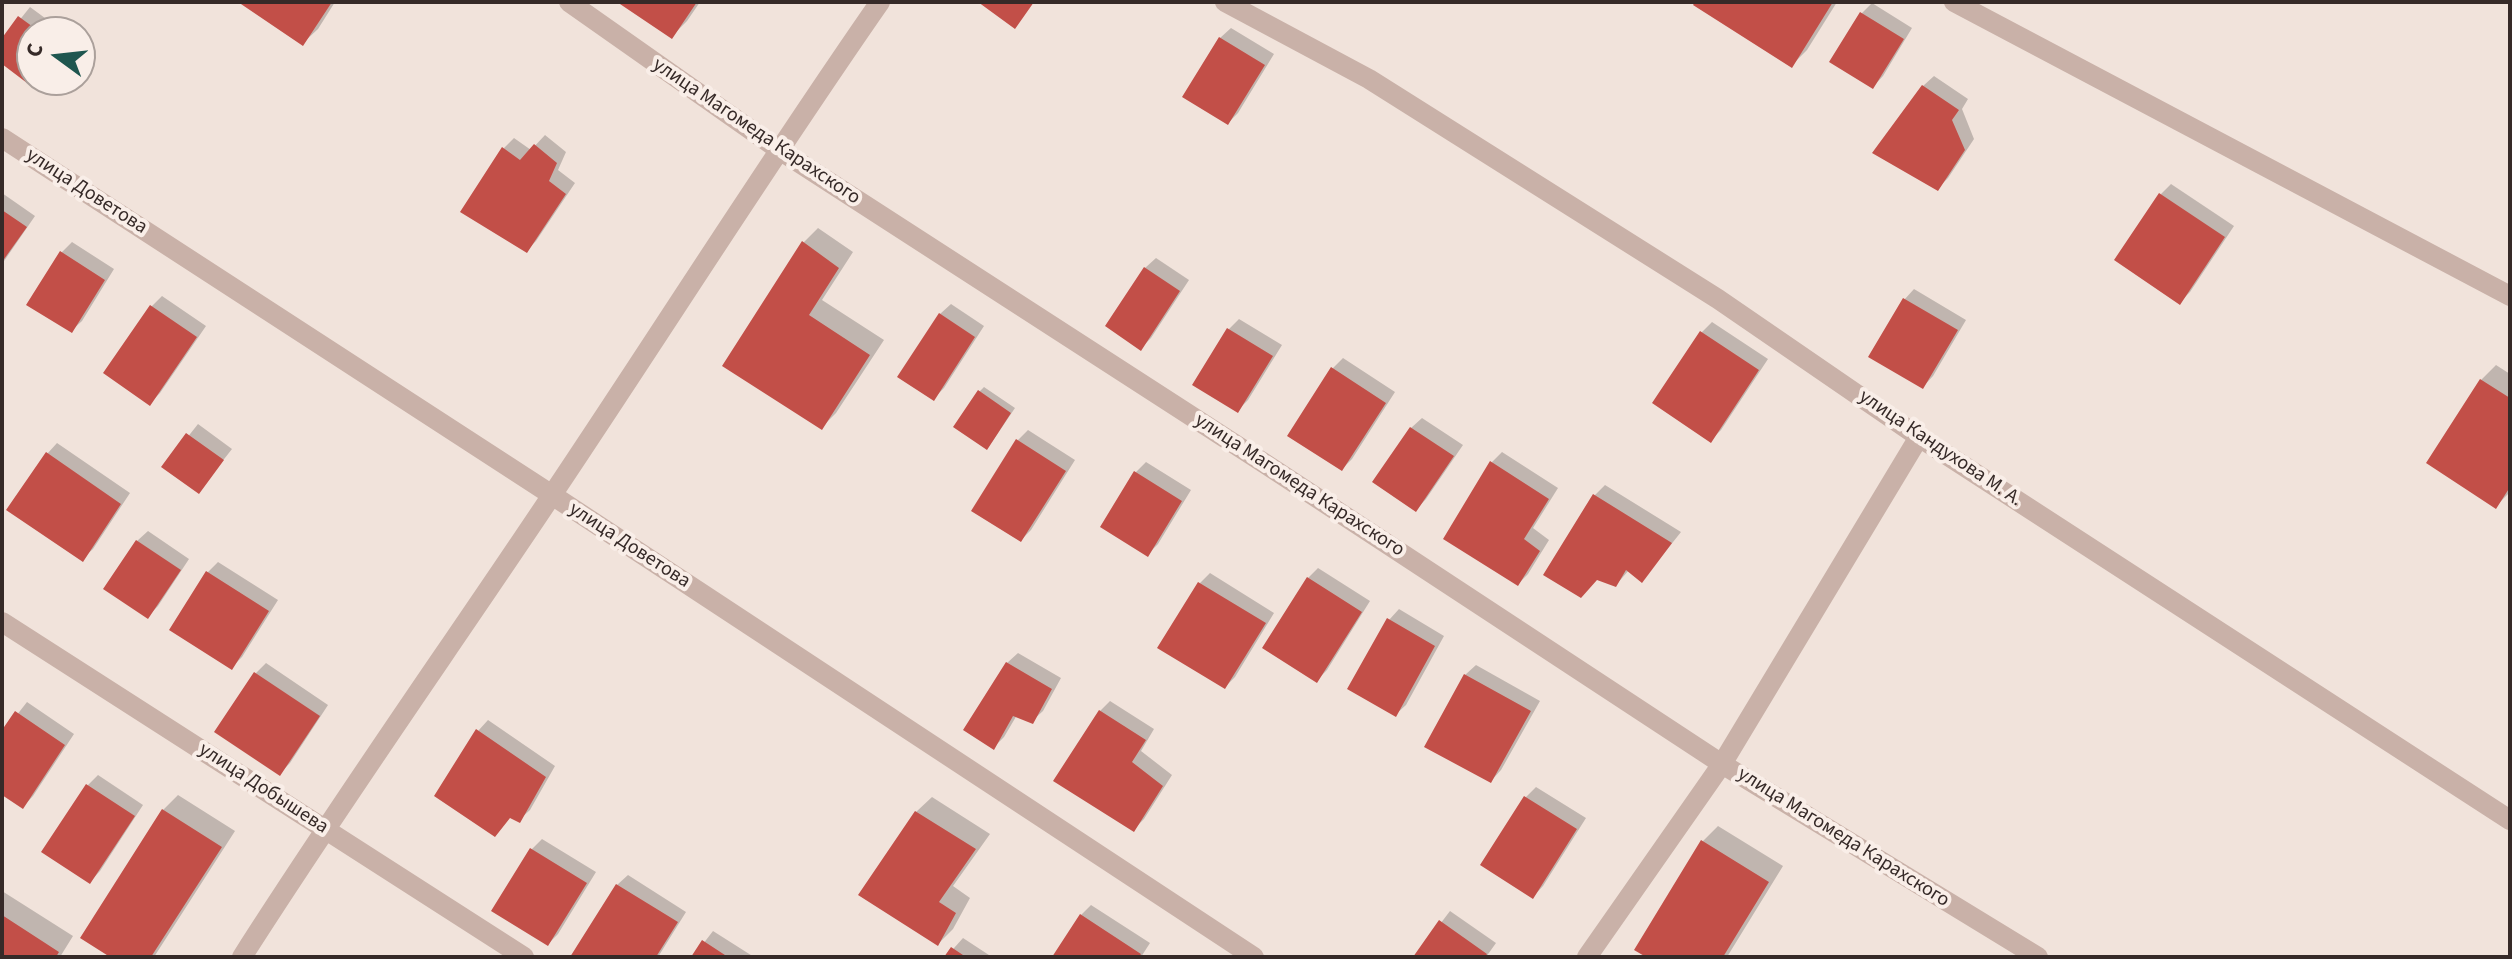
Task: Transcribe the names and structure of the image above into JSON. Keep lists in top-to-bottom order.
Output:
{
  "streets": {
    "street": [
      "улица Магомеда Карахского",
      "улица Доветова",
      "улица Кандухова М. А.",
      "улица Добышева"
    ]
  },
  "north": "left"
}
